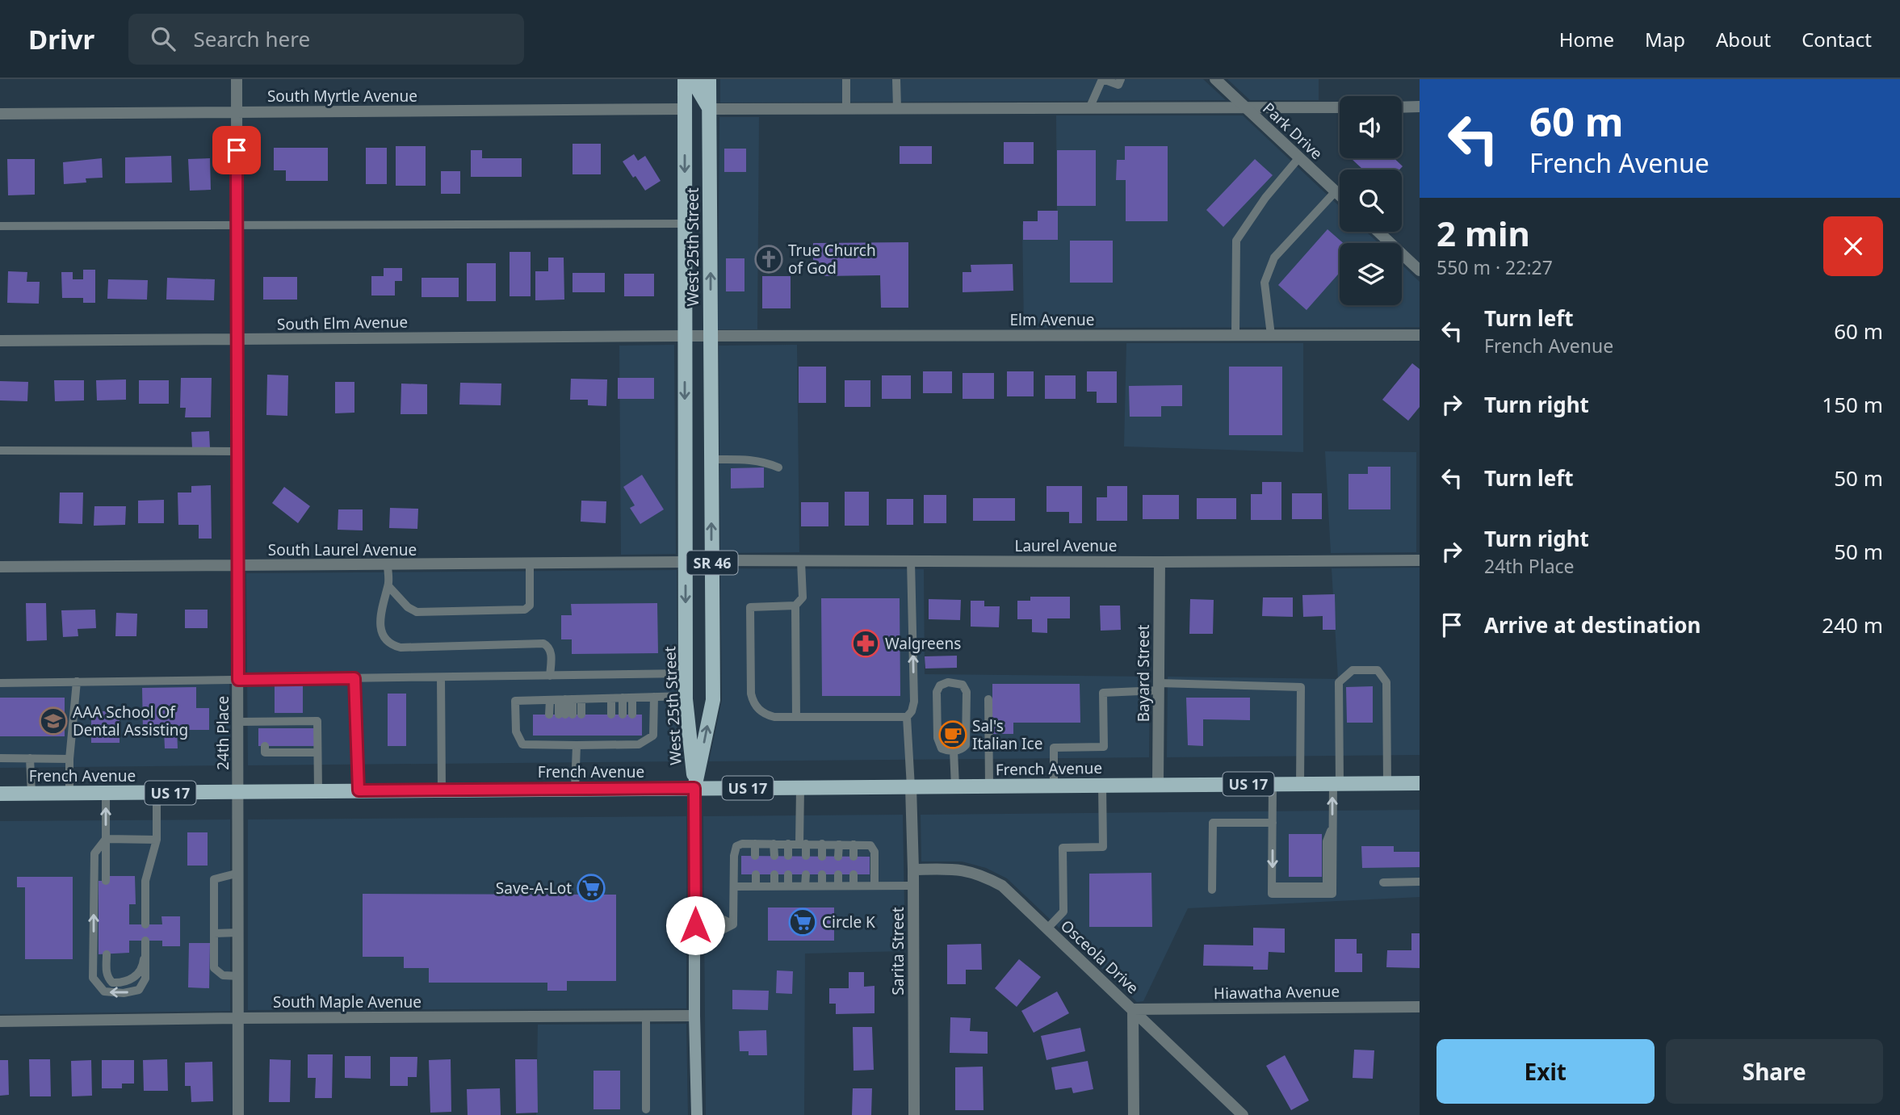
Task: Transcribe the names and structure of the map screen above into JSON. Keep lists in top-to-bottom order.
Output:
{
  "streets": {
    "main road": [
      "West 25th Street",
      "SR 46",
      "French Avenue",
      "US 17"
    ],
    "street": [
      "South Myrtle Avenue",
      "Park Drive",
      "Elm Avenue",
      "South Elm Avenue",
      "Laurel Avenue",
      "South Laurel Avenue",
      "Bayard Street",
      "24th Place",
      "Sarita Street",
      "Osceola Drive",
      "Hiawatha Avenue",
      "South Maple Avenue"
    ]
  },
  "crossings": [
    ["South Myrtle Avenue", "West 25th Street"],
    ["South Myrtle Avenue", "24th Place"],
    ["West 25th Street", "Elm Avenue"],
    ["West 25th Street", "South Elm Avenue"],
    ["West 25th Street", "Laurel Avenue"],
    ["West 25th Street", "South Laurel Avenue"],
    ["West 25th Street", "French Avenue"],
    ["Elm Avenue", "South Elm Avenue"],
    ["South Elm Avenue", "24th Place"],
    ["Laurel Avenue", "Bayard Street"],
    ["South Laurel Avenue", "24th Place"],
    ["Bayard Street", "French Avenue"],
    ["24th Place", "French Avenue"],
    ["24th Place", "South Maple Avenue"],
    ["French Avenue", "Sarita Street"],
    ["Sarita Street", "Osceola Drive"],
    ["Osceola Drive", "Hiawatha Avenue"]
  ],
  "places": {
    "church": ["True Church of God"],
    "pharmacy": ["Walgreens"],
    "school or university": ["AAA School Of Dental Assisting"],
    "cafe": ["Sal's Italian Ice"],
    "supermarket": ["Save-A-Lot", "Circle K"]
  },
  "page": {
    "header": "Drivr",
    "search": "Search here",
    "nav": [
      "Home",
      "Map",
      "About",
      "Contact"
    ],
    "turn": ["60 m", "French Avenue"],
    "heading": ["2 min", "550 m · 22:27"],
    "list": [
      {
        "name": "Turn left",
        "note": "French Avenue",
        "value": "60 m"
      },
      {
        "name": "Turn right",
        "value": "150 m"
      },
      {
        "name": "Turn left",
        "value": "50 m"
      },
      {
        "name": "Turn right",
        "note": "24th Place",
        "value": "50 m"
      },
      {
        "name": "Arrive at destination",
        "value": "240 m"
      }
    ],
    "buttons": ["Exit", "Share"]
  }
}
